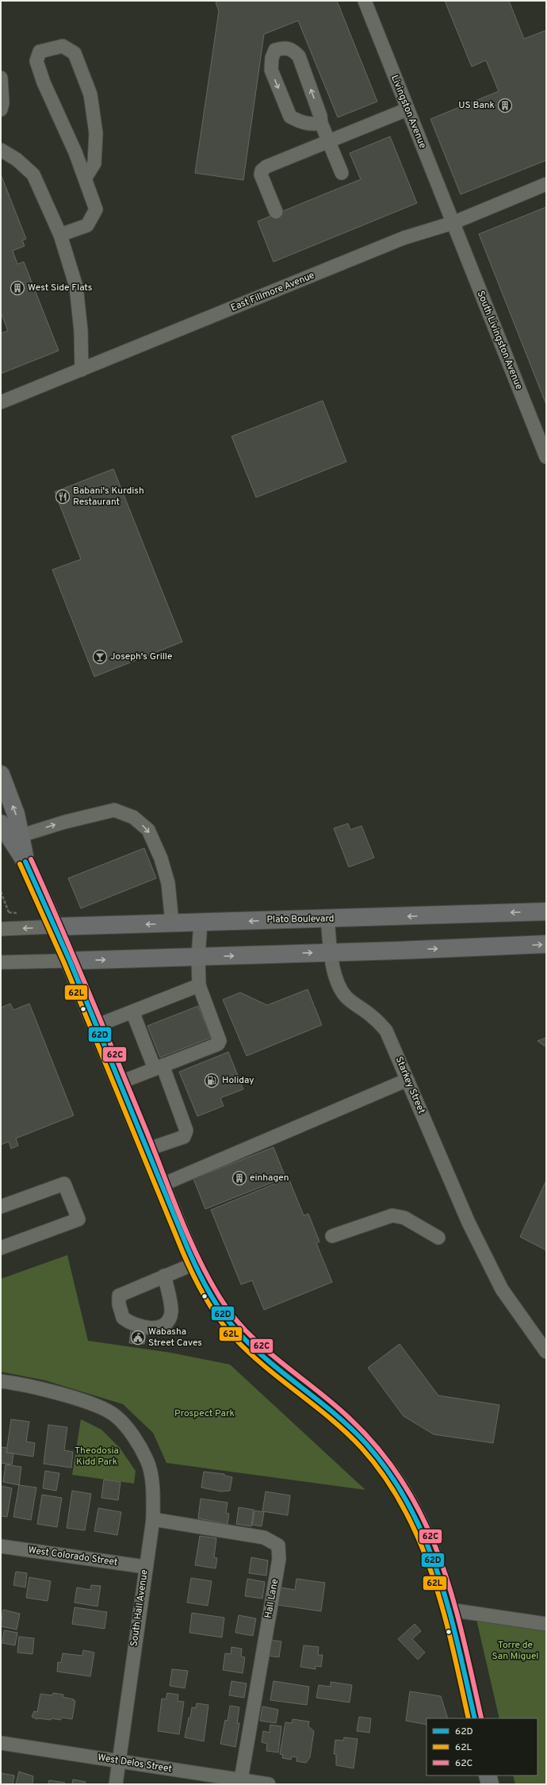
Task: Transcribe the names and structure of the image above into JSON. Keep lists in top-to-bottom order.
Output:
{
  "streets": {
    "main road": ["Plato Boulevard"],
    "street": [
      "Livingston Avenue",
      "East Fillmore Avenue",
      "South Livingston Avenue",
      "Starkey Street",
      "West Colorado Street",
      "Hall Lane",
      "South Hall Avenue",
      "West Delos Street"
    ]
  },
  "crossings": [
    ["Livingston Avenue", "East Fillmore Avenue"],
    ["Livingston Avenue", "South Livingston Avenue"],
    ["East Fillmore Avenue", "South Livingston Avenue"],
    ["Plato Boulevard", "Starkey Street"],
    ["West Colorado Street", "South Hall Avenue"],
    ["Hall Lane", "South Hall Avenue"],
    ["Hall Lane", "West Delos Street"],
    ["South Hall Avenue", "West Delos Street"]
  ],
  "parks": ["Prospect Park", "Theodosia Kidd Park", "Torre de San Miguel"],
  "places": {
    "building": ["US Bank", "West Side Flats", "einhagen"],
    "restaurant": ["Babani's Kurdish Restaurant"],
    "bar": ["Joseph's Grille"],
    "fuel station": ["Holiday"],
    "public building": ["Wabasha Street Caves"]
  },
  "lines": ["transit line 62C", "transit line 62D", "transit line 62L"],
  "legend": ["62D", "62L", "62C"]
}
